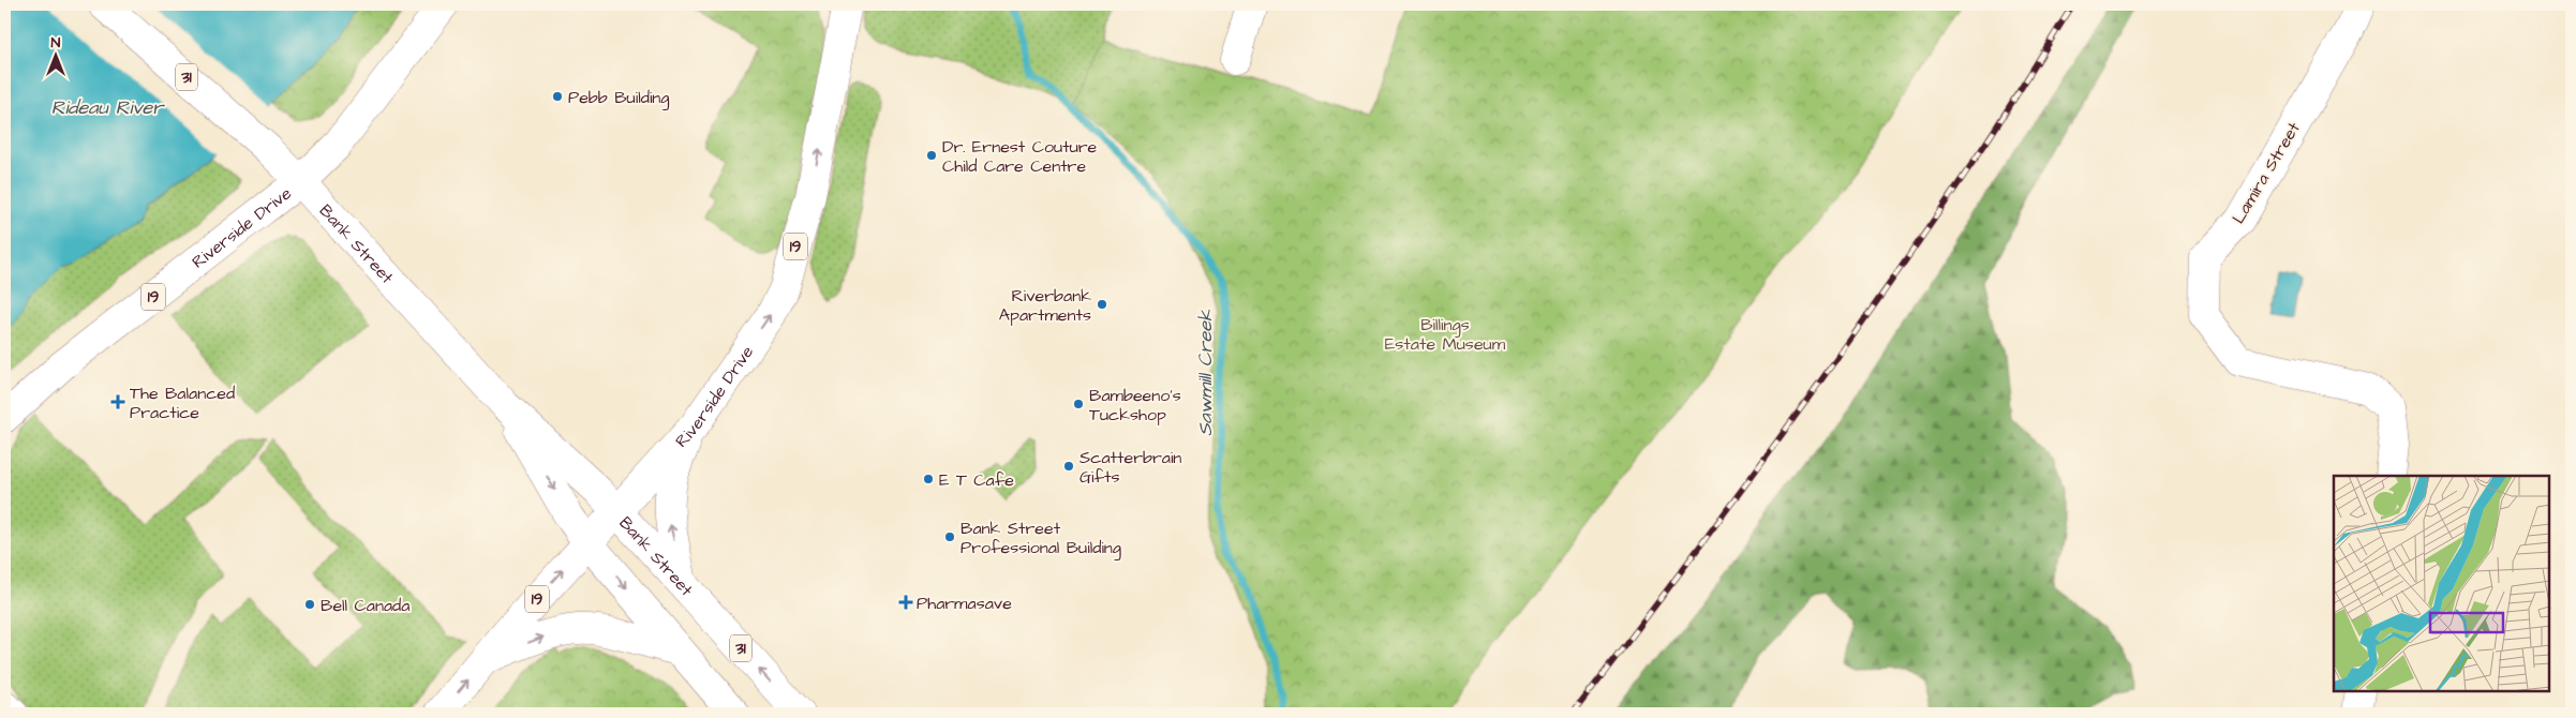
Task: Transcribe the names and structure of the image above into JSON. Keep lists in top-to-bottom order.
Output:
{
  "streets": {
    "main road": [
      "31",
      "Lamira Street",
      "Riverside Drive",
      "Bank Street",
      "19"
    ]
  },
  "crossings": [
    ["Riverside Drive", "Bank Street"]
  ],
  "one_way": ["Riverside Drive"],
  "water": ["Rideau River", "Sawmill Creek"],
  "parks": ["Billings Estate Museum"],
  "places": {
    "other": [
      "Pebb Building",
      "Dr. Ernest Couture Child Care Centre",
      "Riverbank Apartments",
      "Bambeeno's Tuckshop",
      "Scatterbrain Gifts",
      "E T Cafe",
      "Bank Street Professional Building",
      "Bell Canada"
    ],
    "health": ["The Balanced Practice", "Pharmasave"]
  },
  "north": "top"
}
